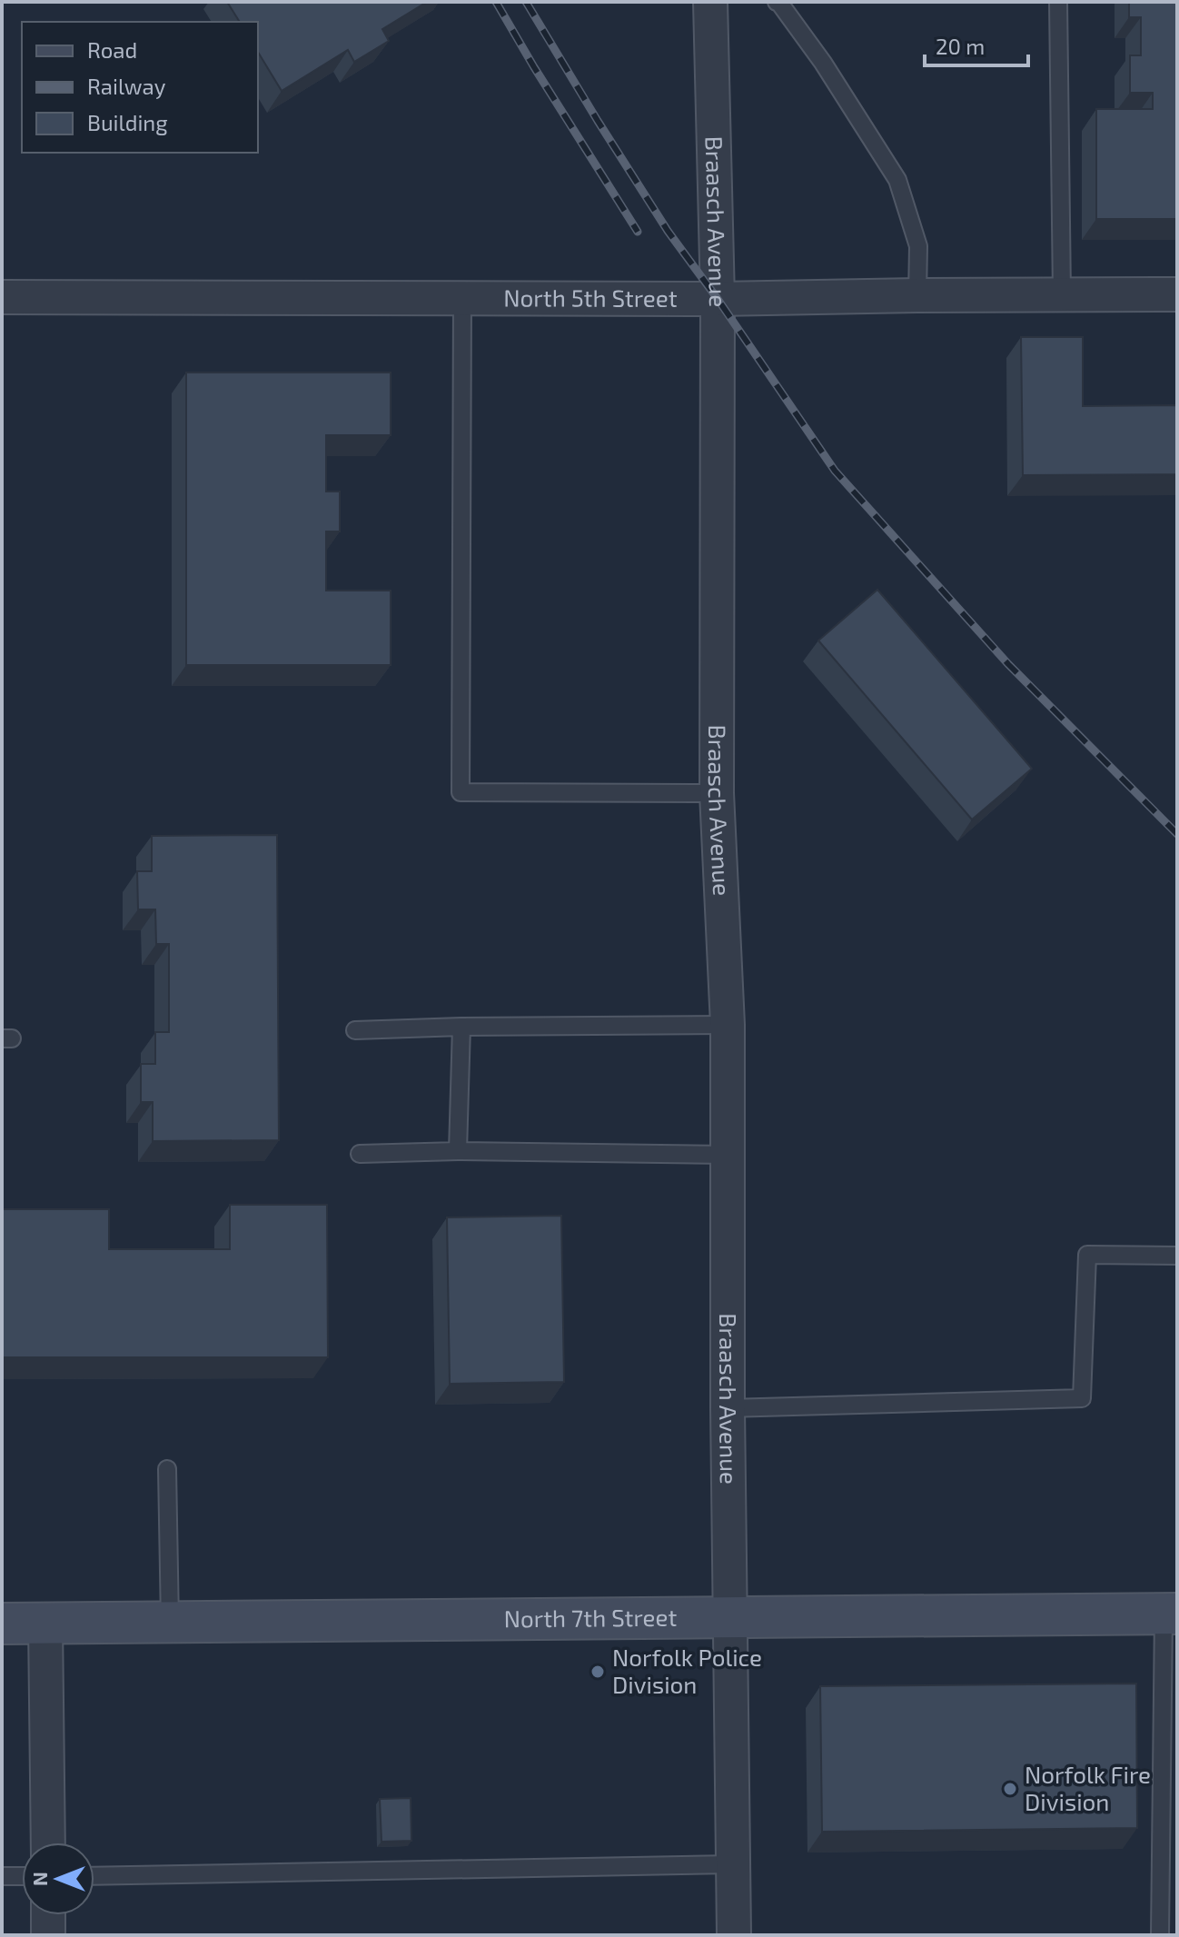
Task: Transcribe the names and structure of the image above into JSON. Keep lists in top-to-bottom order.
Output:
{
  "streets": {
    "street": ["Braasch Avenue", "North 5th Street", "North 7th Street"]
  },
  "crossings": [
    ["Braasch Avenue", "North 5th Street"],
    ["Braasch Avenue", "North 7th Street"]
  ],
  "places": ["Norfolk Police Division", "Norfolk Fire Division"],
  "legend": ["Road", "Railway", "Building"],
  "scale_bar": "20 m",
  "north": "left"
}
